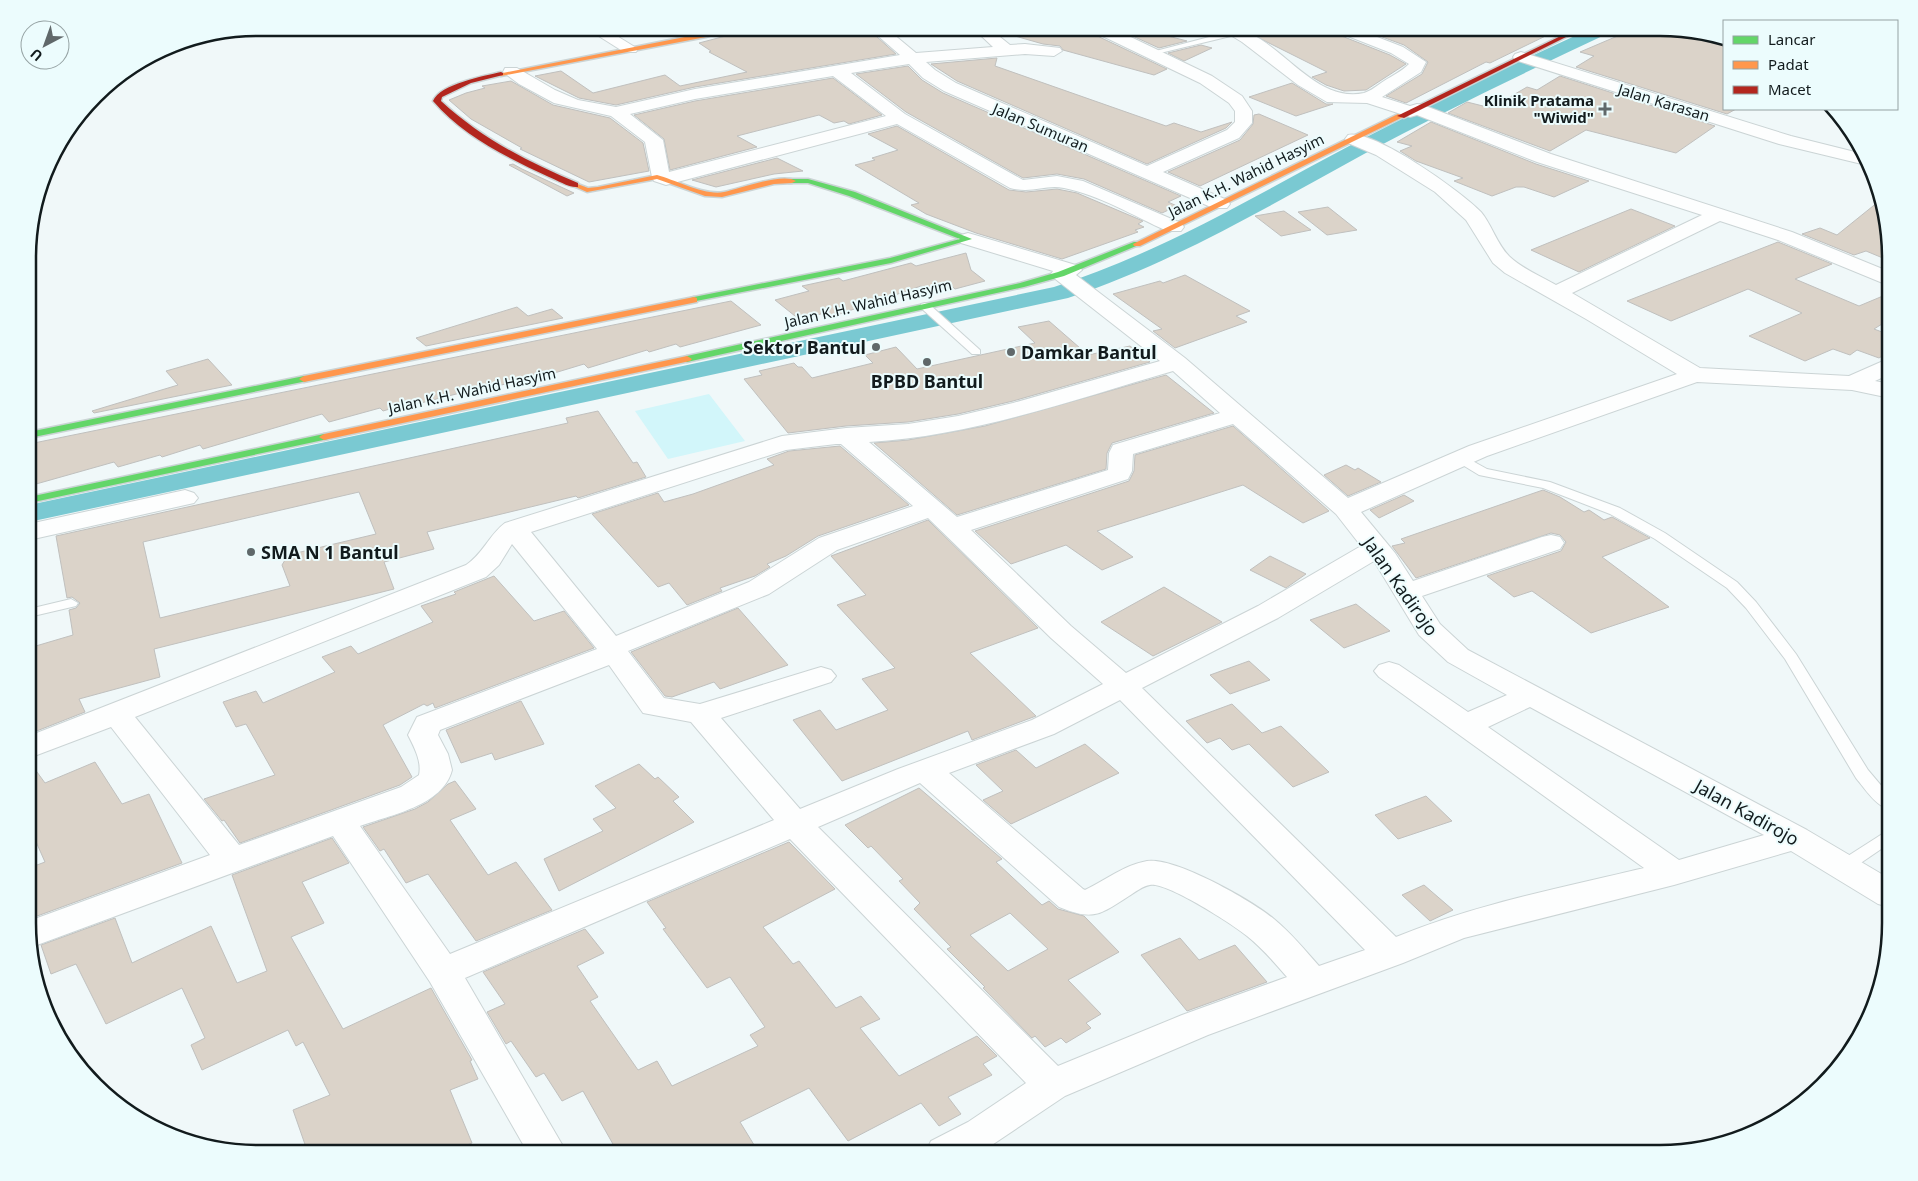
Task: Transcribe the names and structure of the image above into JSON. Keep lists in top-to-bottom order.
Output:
{
  "streets": {
    "street": [
      "Jalan Karasan",
      "Jalan Sumuran",
      "Jalan K.H. Wahid Hasyim",
      "Jalan Kadirojo"
    ]
  },
  "crossings": [
    ["Jalan Karasan", "Jalan K.H. Wahid Hasyim"],
    ["Jalan Sumuran", "Jalan K.H. Wahid Hasyim"],
    ["Jalan K.H. Wahid Hasyim", "Jalan Kadirojo"]
  ],
  "places": {
    "health": ["Klinik Pratama \"Wiwid\""],
    "other": [
      "Sektor Bantul",
      "Damkar Bantul",
      "BPBD Bantul",
      "SMA N 1 Bantul"
    ]
  },
  "legend": ["Lancar", "Padat", "Macet"],
  "north": "bottom left"
}
